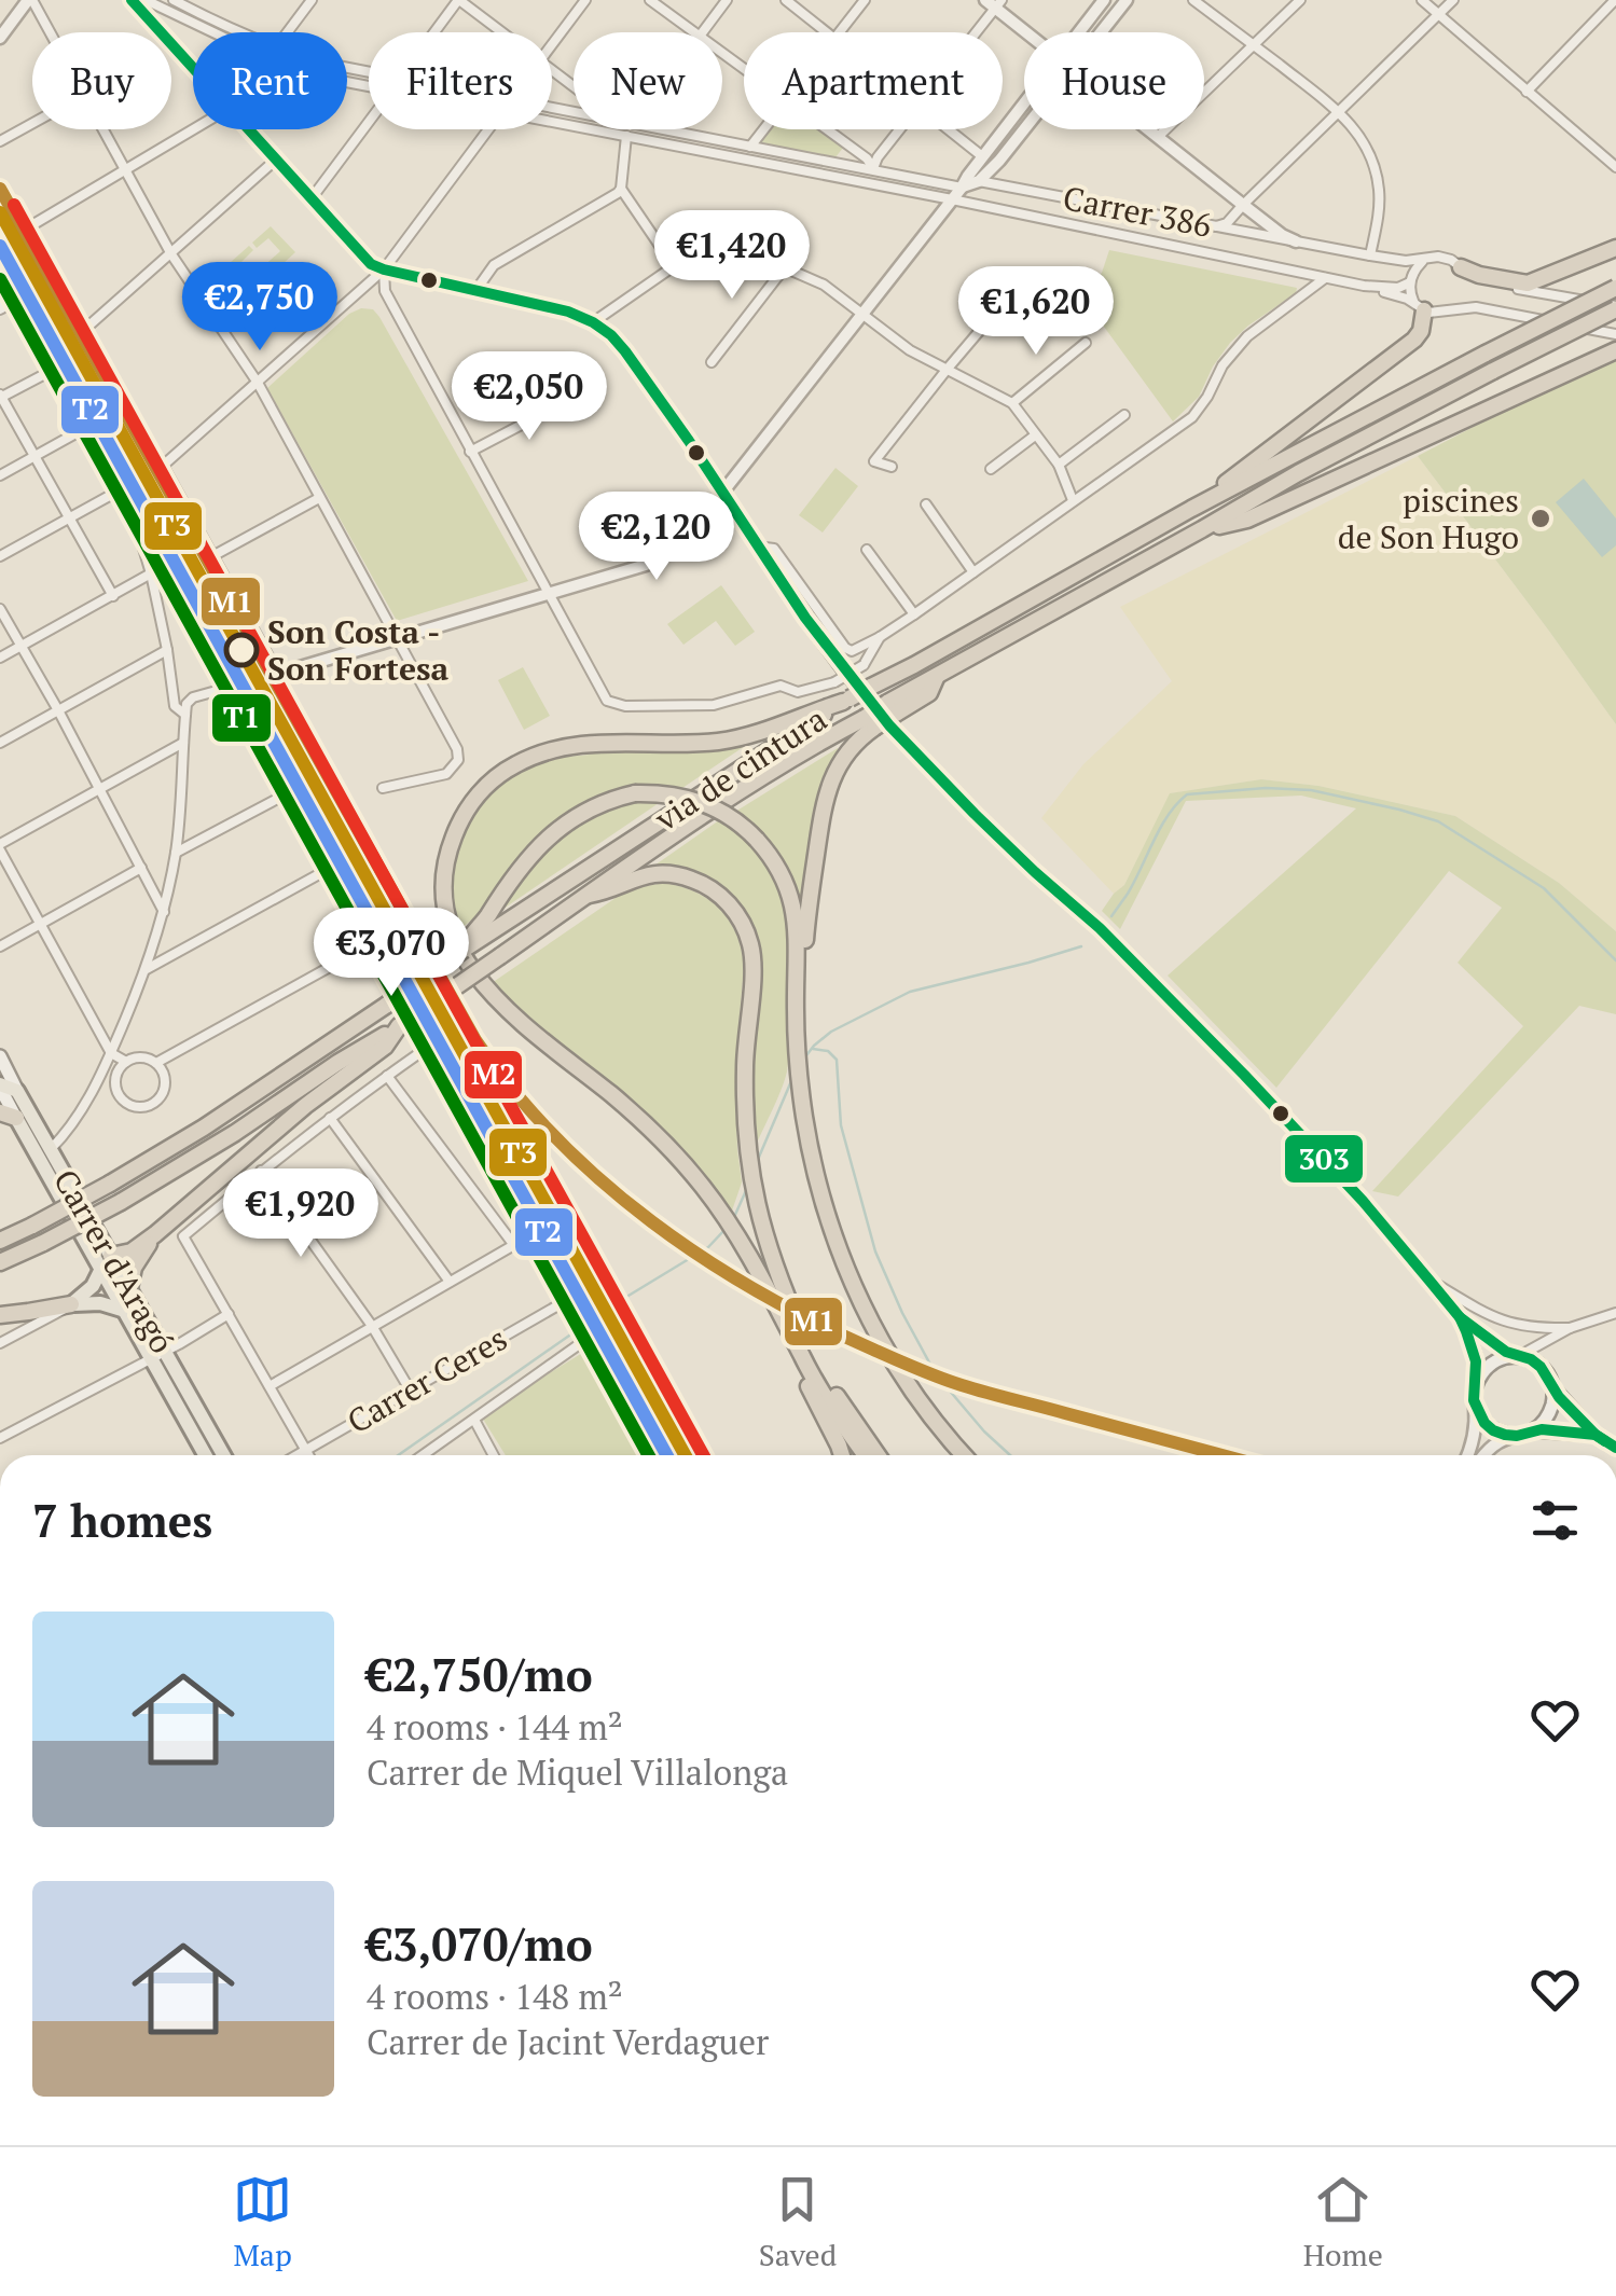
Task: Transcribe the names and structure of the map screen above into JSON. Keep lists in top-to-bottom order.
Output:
{
  "streets": {
    "highway": ["via de cintura"],
    "main road": ["Carrer d'Aragó"],
    "street": ["Carrer 386", "Carrer Ceres"]
  },
  "places": ["piscines de Son Hugo", "Son Costa - Son Fortesa"],
  "lines": [
    "transit line 303",
    "transit line M1",
    "transit line M2",
    "transit line T3",
    "transit line T2",
    "transit line T1"
  ],
  "page": {
    "chip": [
      "Buy",
      "Rent",
      "Filters",
      "New",
      "Apartment",
      "House"
    ],
    "price": [
      "€1,420",
      "€2,750",
      "€1,620",
      "€2,050",
      "€2,120",
      "€3,070",
      "€1,920"
    ],
    "heading": "7 homes",
    "list": [
      {
        "name": "€2,750/mo",
        "note": "4 rooms · 144 m² · Carrer de Miquel Villalonga"
      },
      {
        "name": "€3,070/mo",
        "note": "4 rooms · 148 m² · Carrer de Jacint Verdaguer"
      }
    ],
    "tabs": ["Map", "Saved", "Home"]
  }
}
